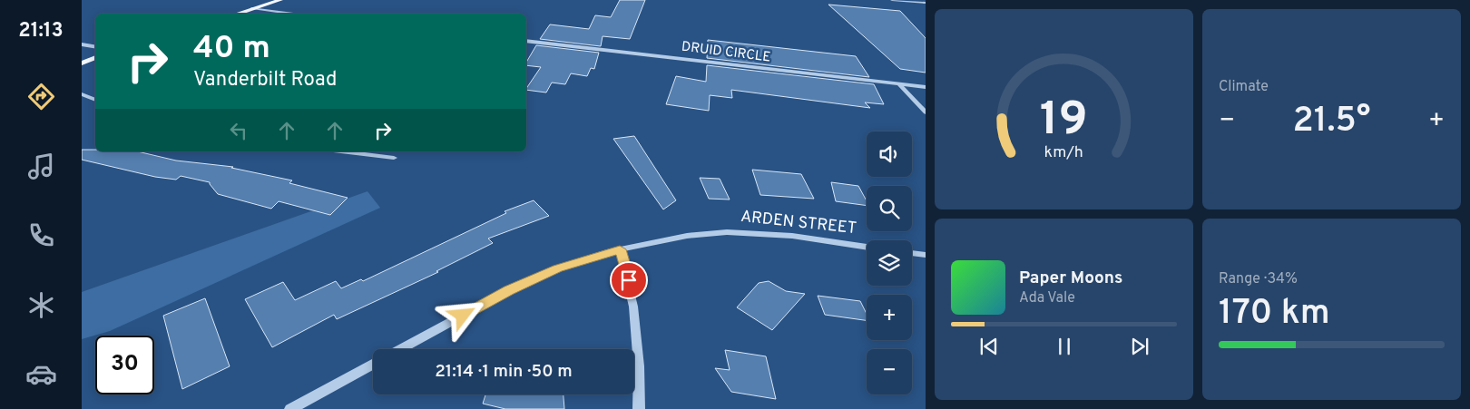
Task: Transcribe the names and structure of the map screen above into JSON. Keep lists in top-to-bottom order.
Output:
{
  "streets": {
    "street": ["DRUID CIRCLE", "ARDEN STREET"]
  },
  "page": {
    "tabs": "21:13",
    "tile": [
      "Climate",
      ["Range · 34%", "170 km"]
    ],
    "turn": ["40 m", "Vanderbilt Road"],
    "heat": ["−", "21.5°", "+"],
    "map_buttons": ["+", "−"],
    "song": ["Paper Moons", "Ada Vale"],
    "limit": "30",
    "trip": "21:14 · 1 min · 50 m",
    "gauge": ["19", "km/h"]
  }
}
